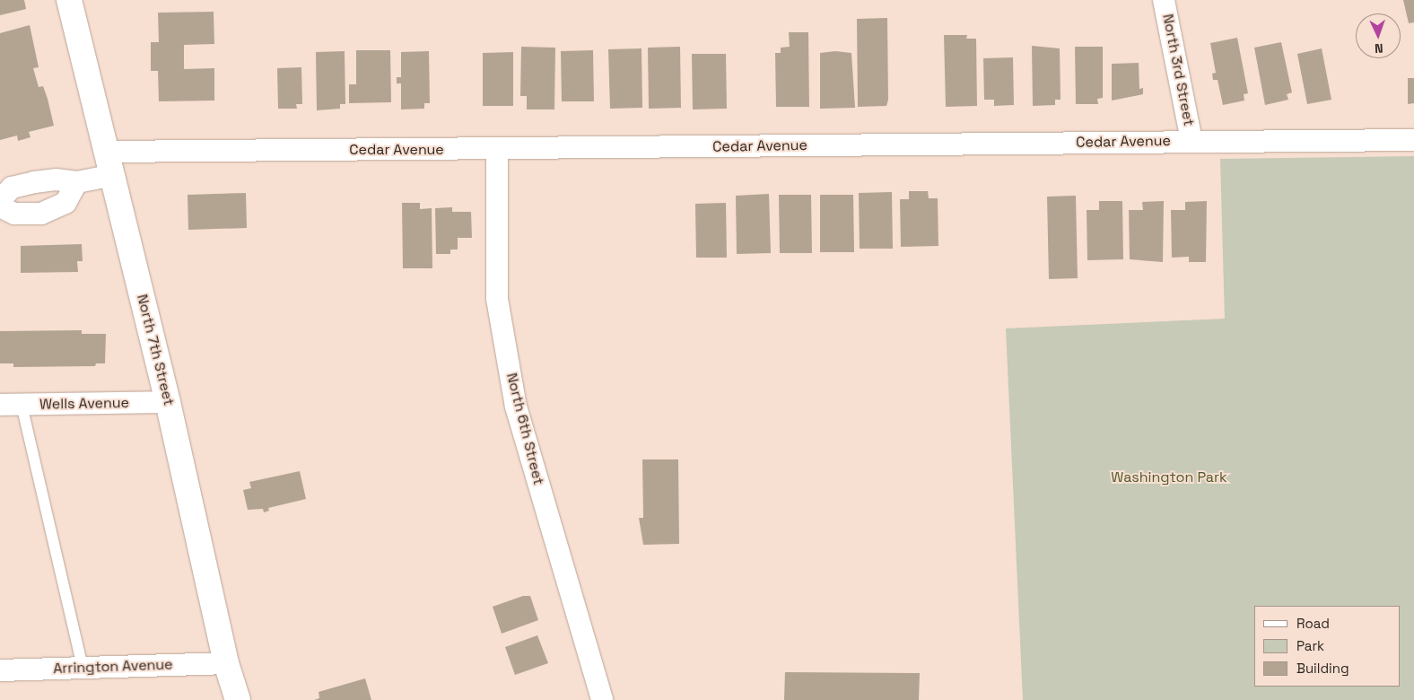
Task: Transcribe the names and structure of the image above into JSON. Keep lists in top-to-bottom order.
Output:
{
  "streets": {
    "street": [
      "North 3rd Street",
      "Cedar Avenue",
      "North 7th Street",
      "Wells Avenue",
      "North 6th Street",
      "Arrington Avenue"
    ]
  },
  "crossings": [
    ["North 3rd Street", "Cedar Avenue"],
    ["Cedar Avenue", "North 7th Street"],
    ["Cedar Avenue", "North 6th Street"],
    ["North 7th Street", "Wells Avenue"],
    ["North 7th Street", "Arrington Avenue"]
  ],
  "parks": ["Washington Park"],
  "legend": ["Road", "Park", "Building"],
  "north": "bottom"
}
